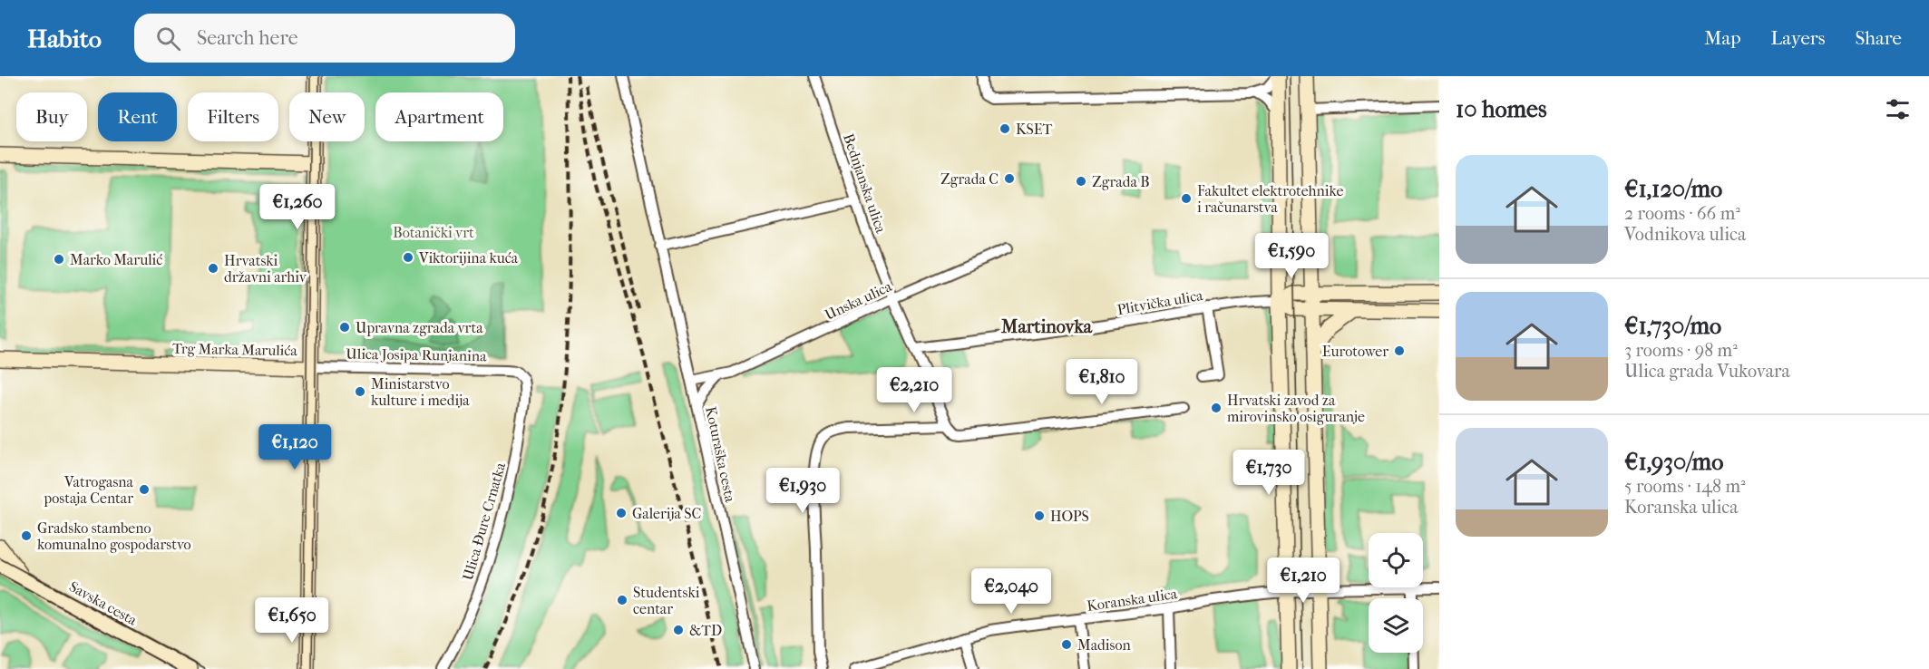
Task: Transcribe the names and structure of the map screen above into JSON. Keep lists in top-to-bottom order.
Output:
{
  "streets": {
    "street": [
      "Bednjanska ulica",
      "Unska ulica",
      "Plitvička ulica",
      "Trg Marka Marulića",
      "Ulica Josipa Runjanina",
      "Koturaška cesta",
      "Ulica Đure Crnatka",
      "Koranska ulica",
      "Savska cesta"
    ]
  },
  "crossings": [
    ["Bednjanska ulica", "Unska ulica"],
    ["Bednjanska ulica", "Plitvička ulica"],
    ["Unska ulica", "Koturaška cesta"],
    ["Trg Marka Marulića", "Ulica Josipa Runjanina"],
    ["Ulica Josipa Runjanina", "Ulica Đure Crnatka"]
  ],
  "districts": ["Martinovka"],
  "parks": ["Botanički vrt"],
  "places": [
    "KSET",
    "Zgrada C",
    "Zgrada B",
    "Fakultet elektrotehnike i računarstva",
    "Viktorijina kuća",
    "Marko Marulić",
    "Hrvatski državni arhiv",
    "Upravna zgrada vrta",
    "Eurotower",
    "Ministarstvo kulture i medija",
    "Hrvatski zavod za mirovinsko osiguranje",
    "Vatrogasna postaja Centar",
    "Galerija SC",
    "HOPS",
    "Gradsko stambeno komunalno gospodarstvo",
    "Studentski centar",
    "&TD",
    "Madison"
  ],
  "page": {
    "header": "Habito",
    "search": "Search here",
    "nav": ["Map", "Layers", "Share"],
    "heading": "10 homes",
    "chip": [
      "Buy",
      "Rent",
      "Filters",
      "New",
      "Apartment"
    ],
    "list": [
      {
        "name": "€1,120/mo",
        "note": "2 rooms · 66 m² · Vodnikova ulica"
      },
      {
        "name": "€1,730/mo",
        "note": "3 rooms · 98 m² · Ulica grada Vukovara"
      },
      {
        "name": "€1,930/mo",
        "note": "5 rooms · 148 m² · Koranska ulica"
      }
    ],
    "price": [
      "€1,260",
      "€1,590",
      "€1,810",
      "€2,210",
      "€1,120",
      "€1,730",
      "€1,930",
      "€1,210",
      "€2,040",
      "€1,650"
    ]
  }
}
